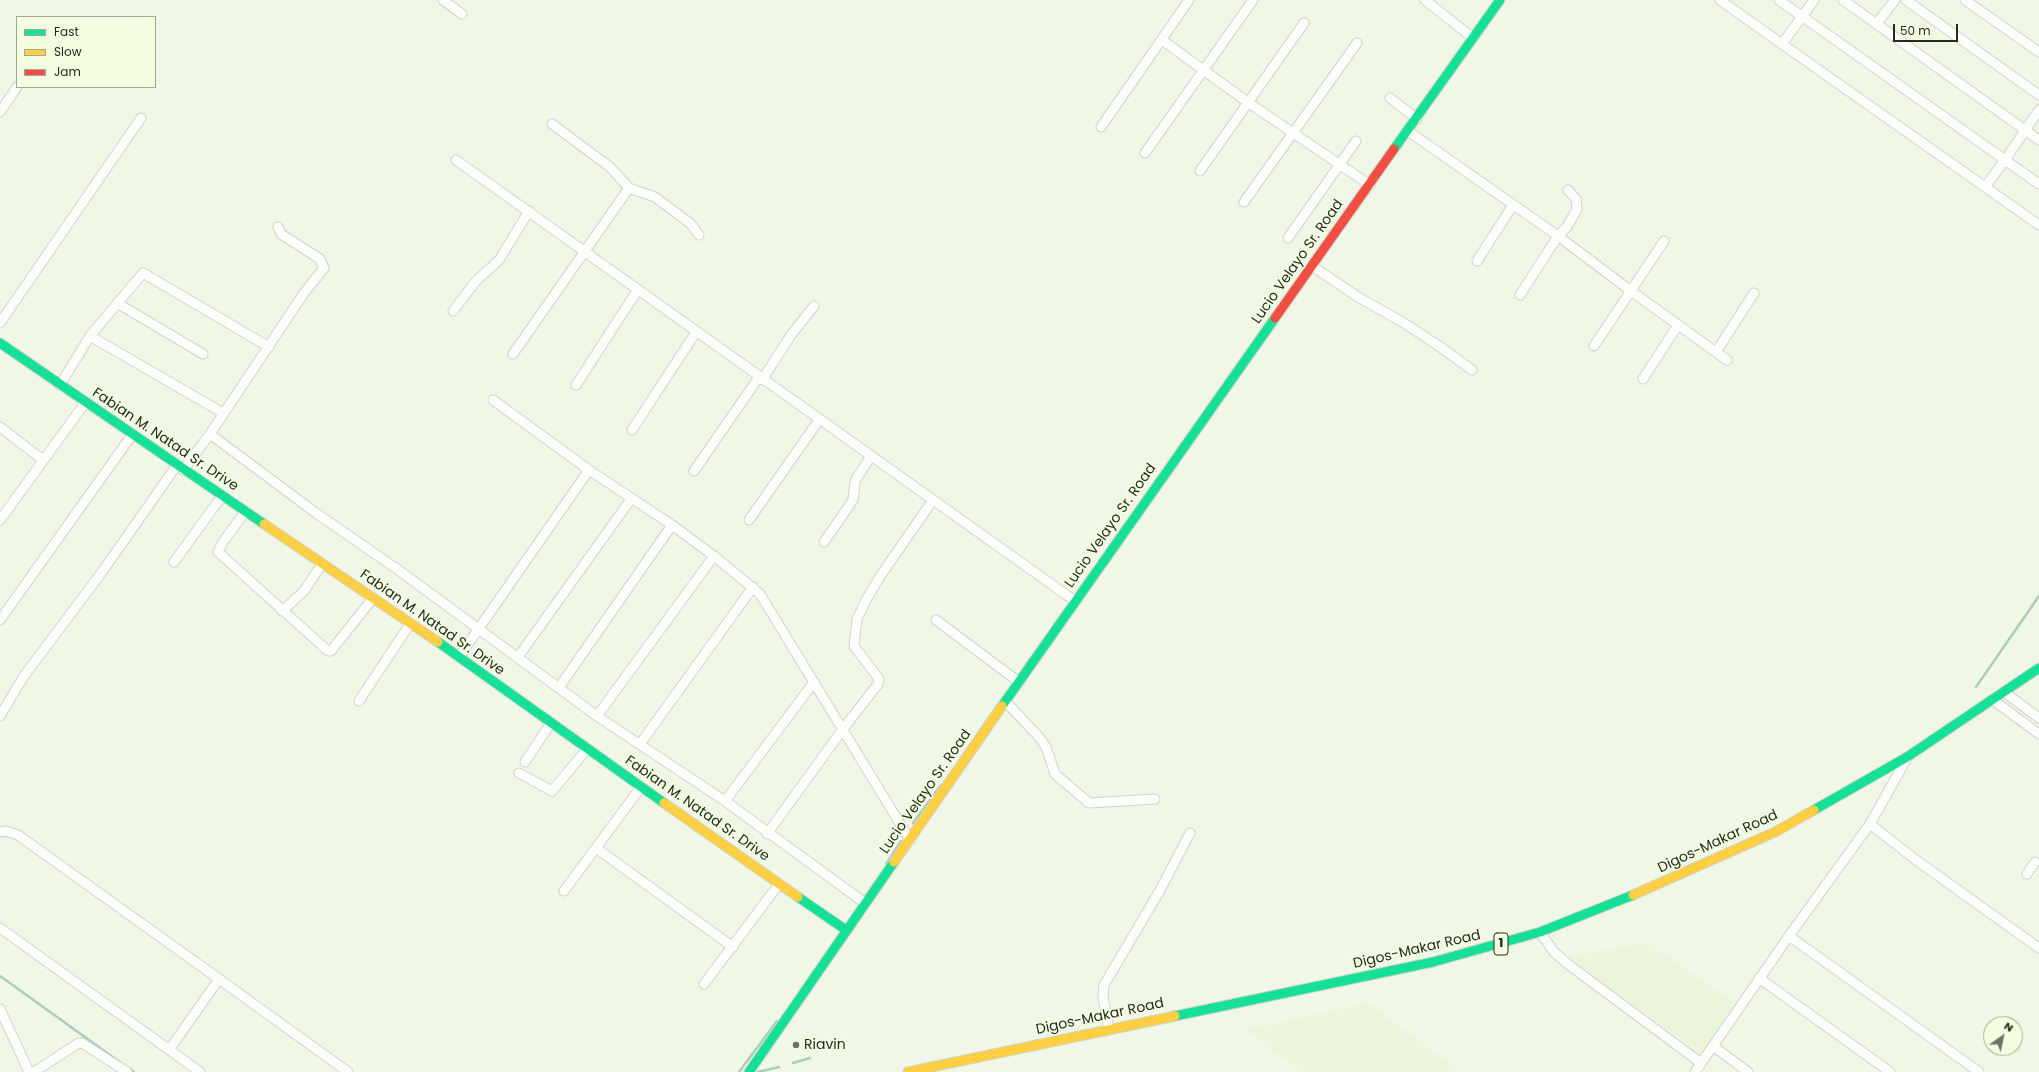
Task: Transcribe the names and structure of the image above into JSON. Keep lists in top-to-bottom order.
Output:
{
  "streets": {
    "main road": [
      "Lucio Velayo Sr. Road",
      "Fabian M. Natad Sr. Drive",
      "Digos-Makar Road",
      "1"
    ]
  },
  "crossings": [
    ["Lucio Velayo Sr. Road", "Fabian M. Natad Sr. Drive"]
  ],
  "places": ["Riavin"],
  "legend": ["Fast", "Slow", "Jam"],
  "scale_bar": "50 m",
  "north": "top right"
}
